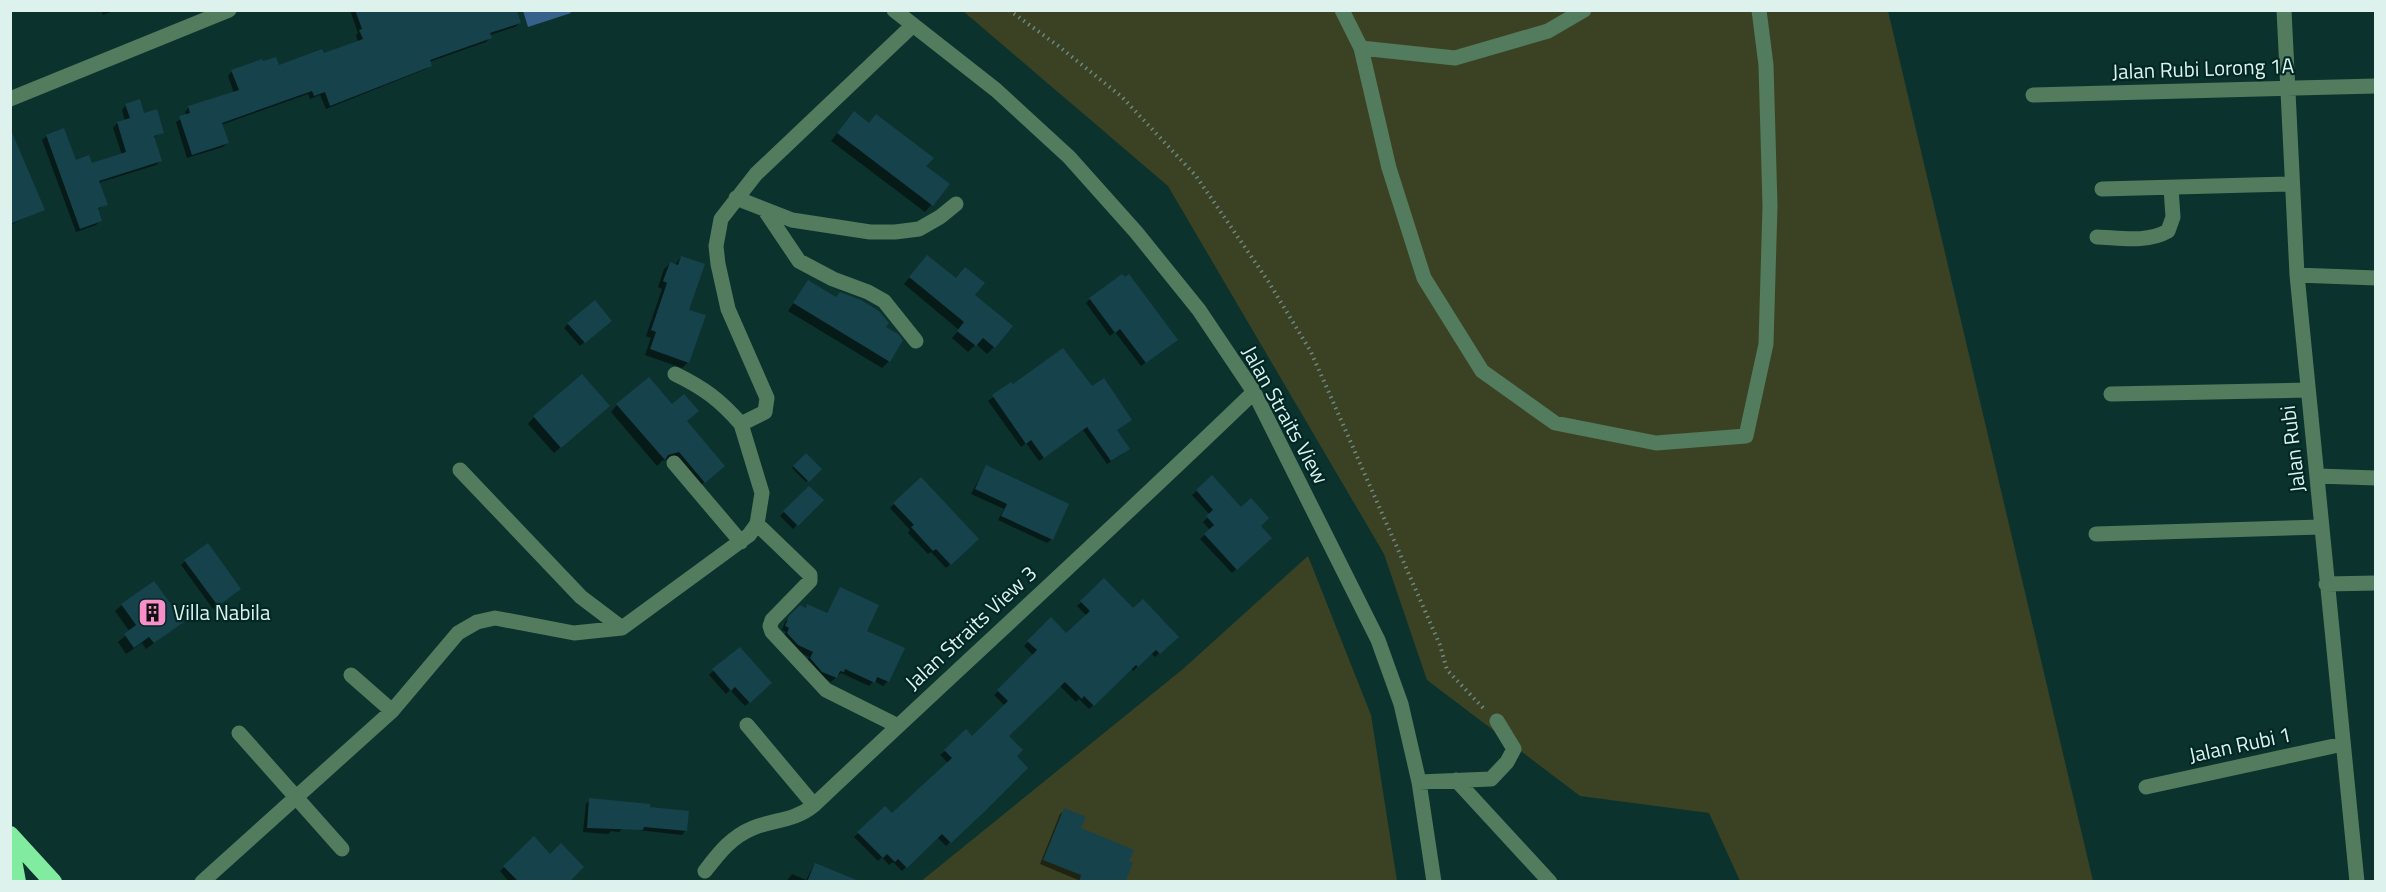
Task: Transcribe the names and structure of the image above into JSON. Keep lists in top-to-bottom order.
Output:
{
  "streets": {
    "street": [
      "Jalan Rubi Lorong 1A",
      "Jalan Straits View",
      "Jalan Rubi",
      "Jalan Straits View 3",
      "Jalan Rubi 1"
    ]
  },
  "crossings": [
    ["Jalan Rubi Lorong 1A", "Jalan Rubi"],
    ["Jalan Straits View", "Jalan Straits View 3"],
    ["Jalan Rubi", "Jalan Rubi 1"]
  ],
  "places": {
    "building": ["Villa Nabila"]
  }
}
